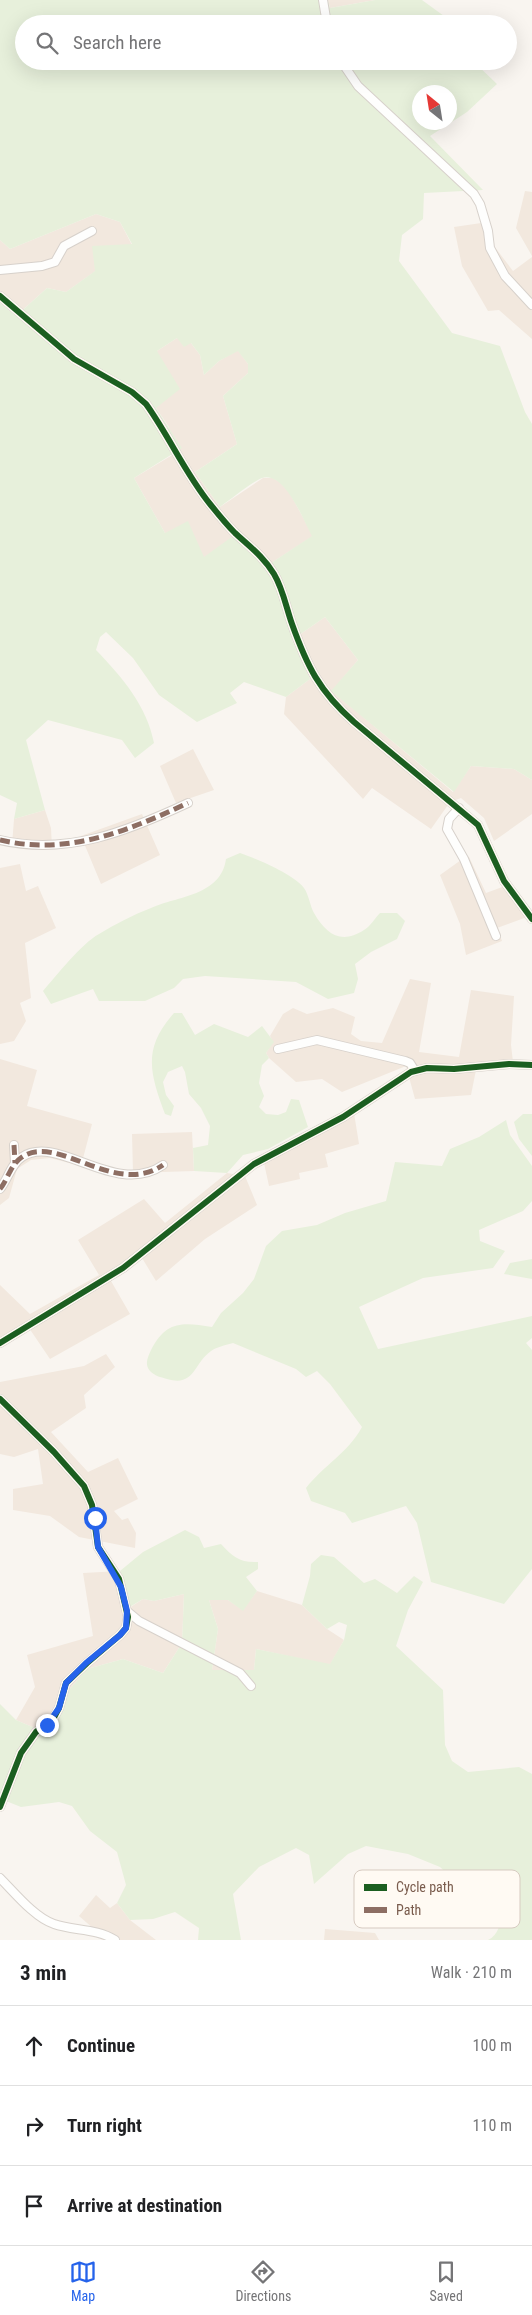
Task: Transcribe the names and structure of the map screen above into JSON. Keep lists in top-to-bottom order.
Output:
{
  "legend": ["Cycle path", "Path"],
  "north": "top left",
  "page": {
    "search": "Search here",
    "heading": ["3 min", "Walk · 210 m"],
    "list": [
      ["Continue", "100 m"],
      ["Turn right", "110 m"],
      "Arrive at destination"
    ],
    "nav": ["Map", "Directions", "Saved"]
  }
}
